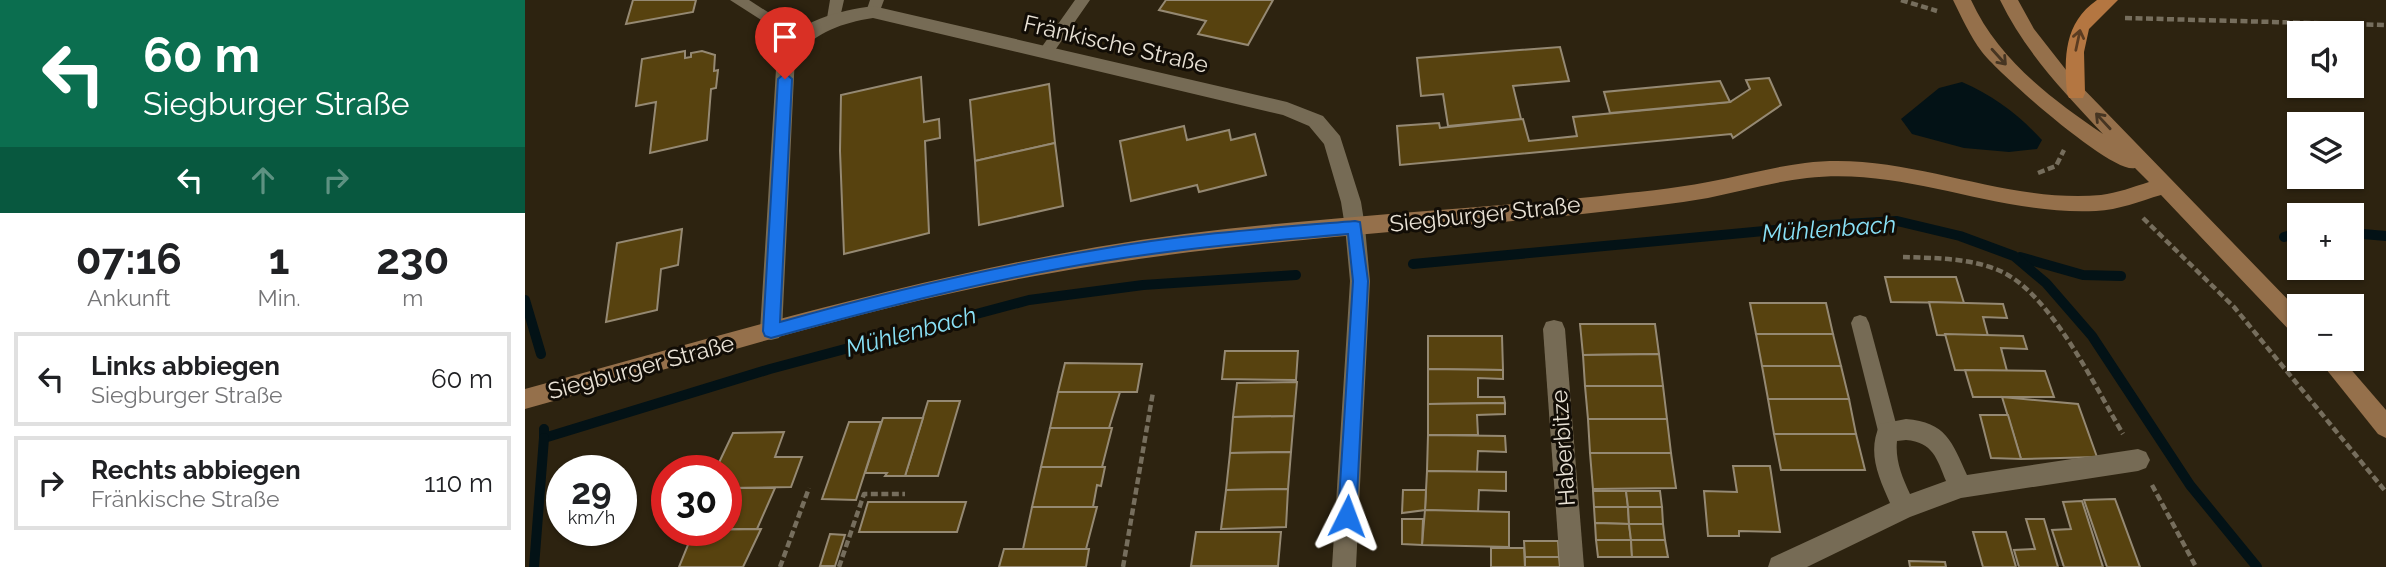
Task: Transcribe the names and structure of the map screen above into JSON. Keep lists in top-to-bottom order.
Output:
{
  "streets": {
    "main road": ["Siegburger Straße"],
    "street": ["Fränkische Straße", "Haberbitze"]
  },
  "crossings": [
    ["Fränkische Straße", "Siegburger Straße"]
  ],
  "water": ["Mühlenbach"],
  "page": {
    "turn": ["60 m", "Siegburger Straße"],
    "map_buttons": ["+", "−"],
    "eta": [
      "07:16",
      "Ankunft",
      "1",
      "Min.",
      "230",
      "m"
    ],
    "list": [
      {
        "name": "Links abbiegen",
        "note": "Siegburger Straße",
        "value": "60 m"
      },
      {
        "name": "Rechts abbiegen",
        "note": "Fränkische Straße",
        "value": "110 m"
      }
    ],
    "speed": "29 km/h",
    "limit": "30"
  }
}
